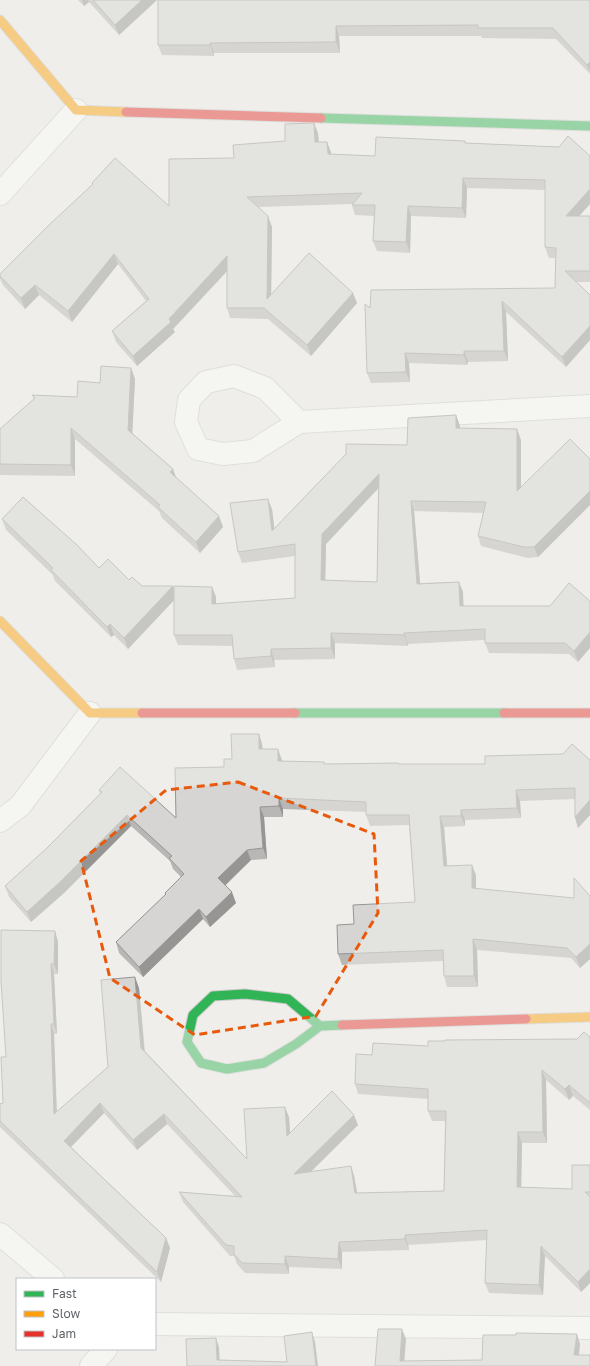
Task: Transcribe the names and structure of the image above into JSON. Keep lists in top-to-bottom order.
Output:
{
  "legend": ["Fast", "Slow", "Jam"]
}
